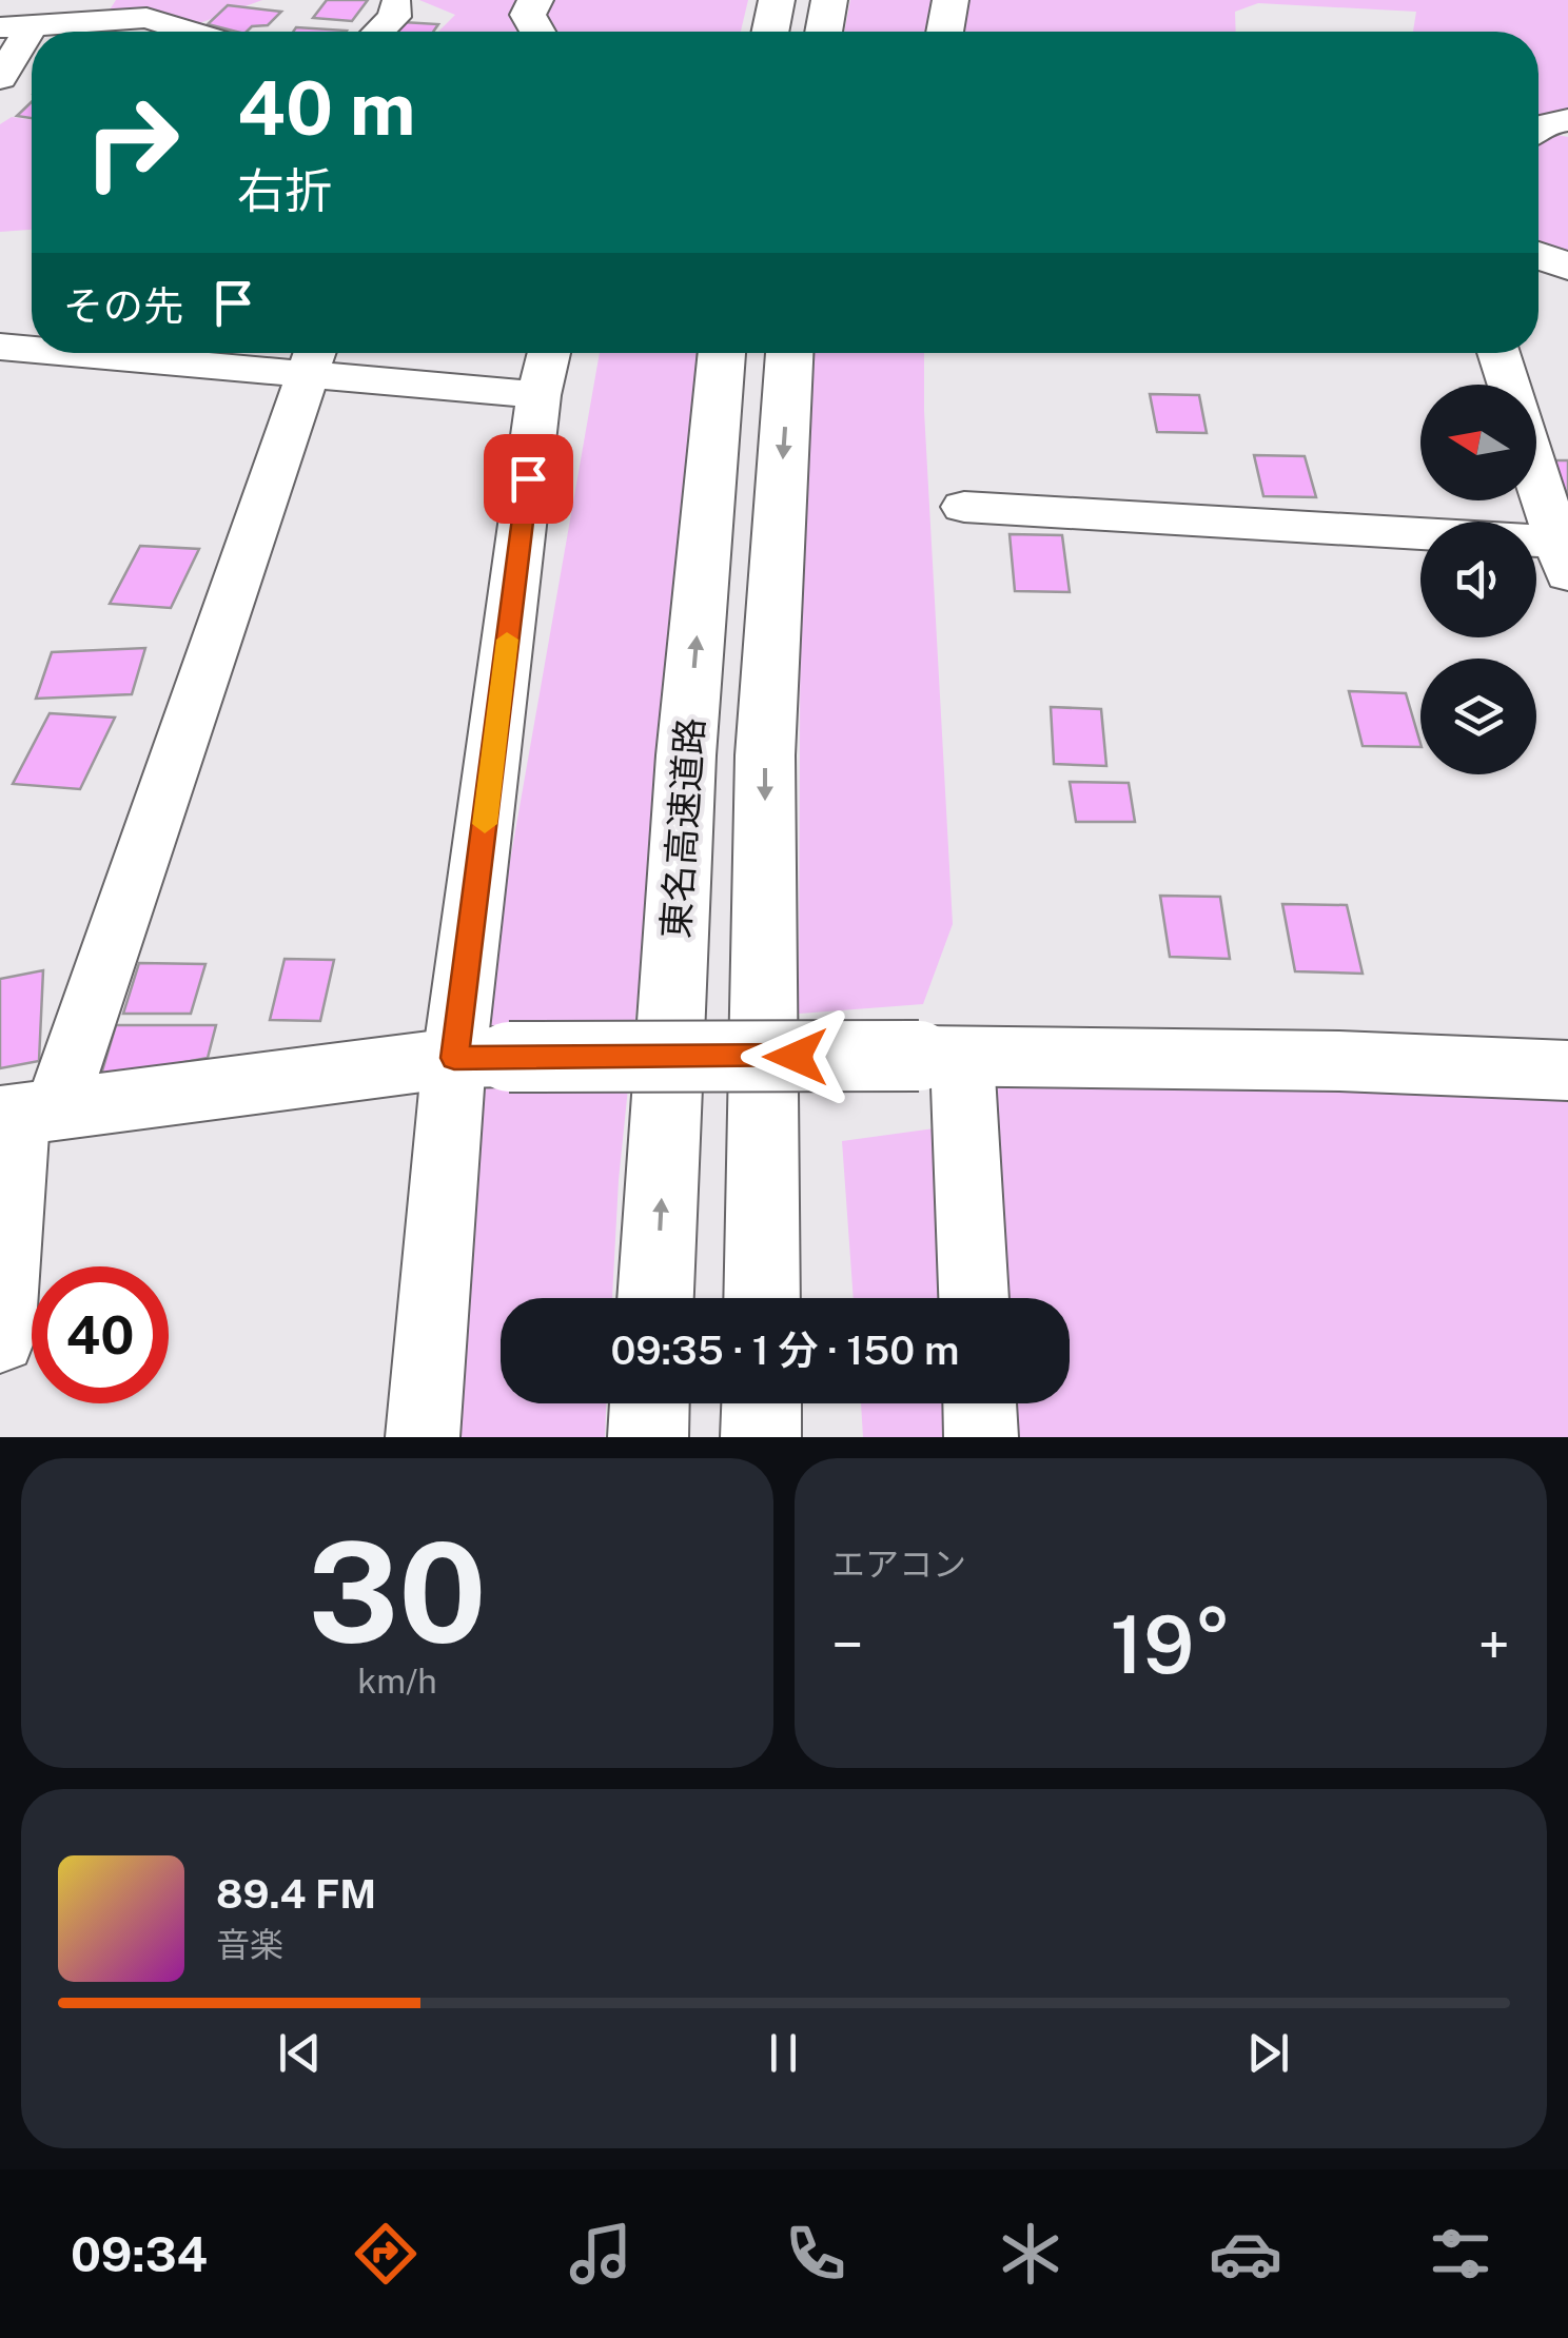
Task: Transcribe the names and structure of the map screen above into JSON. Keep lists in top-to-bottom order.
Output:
{
  "streets": {
    "main road": ["東名高速道路"]
  },
  "north": "left",
  "page": {
    "turn": ["40 m", "右折"],
    "then": "その先",
    "limit": "40",
    "trip": "09:35 · 1 分 · 150 m",
    "tile": [
      ["30", "km/h"],
      "エアコン"
    ],
    "heat": ["−", "19°", "+"],
    "song": ["89.4 FM", "音楽"],
    "tabs": "09:34"
  }
}
